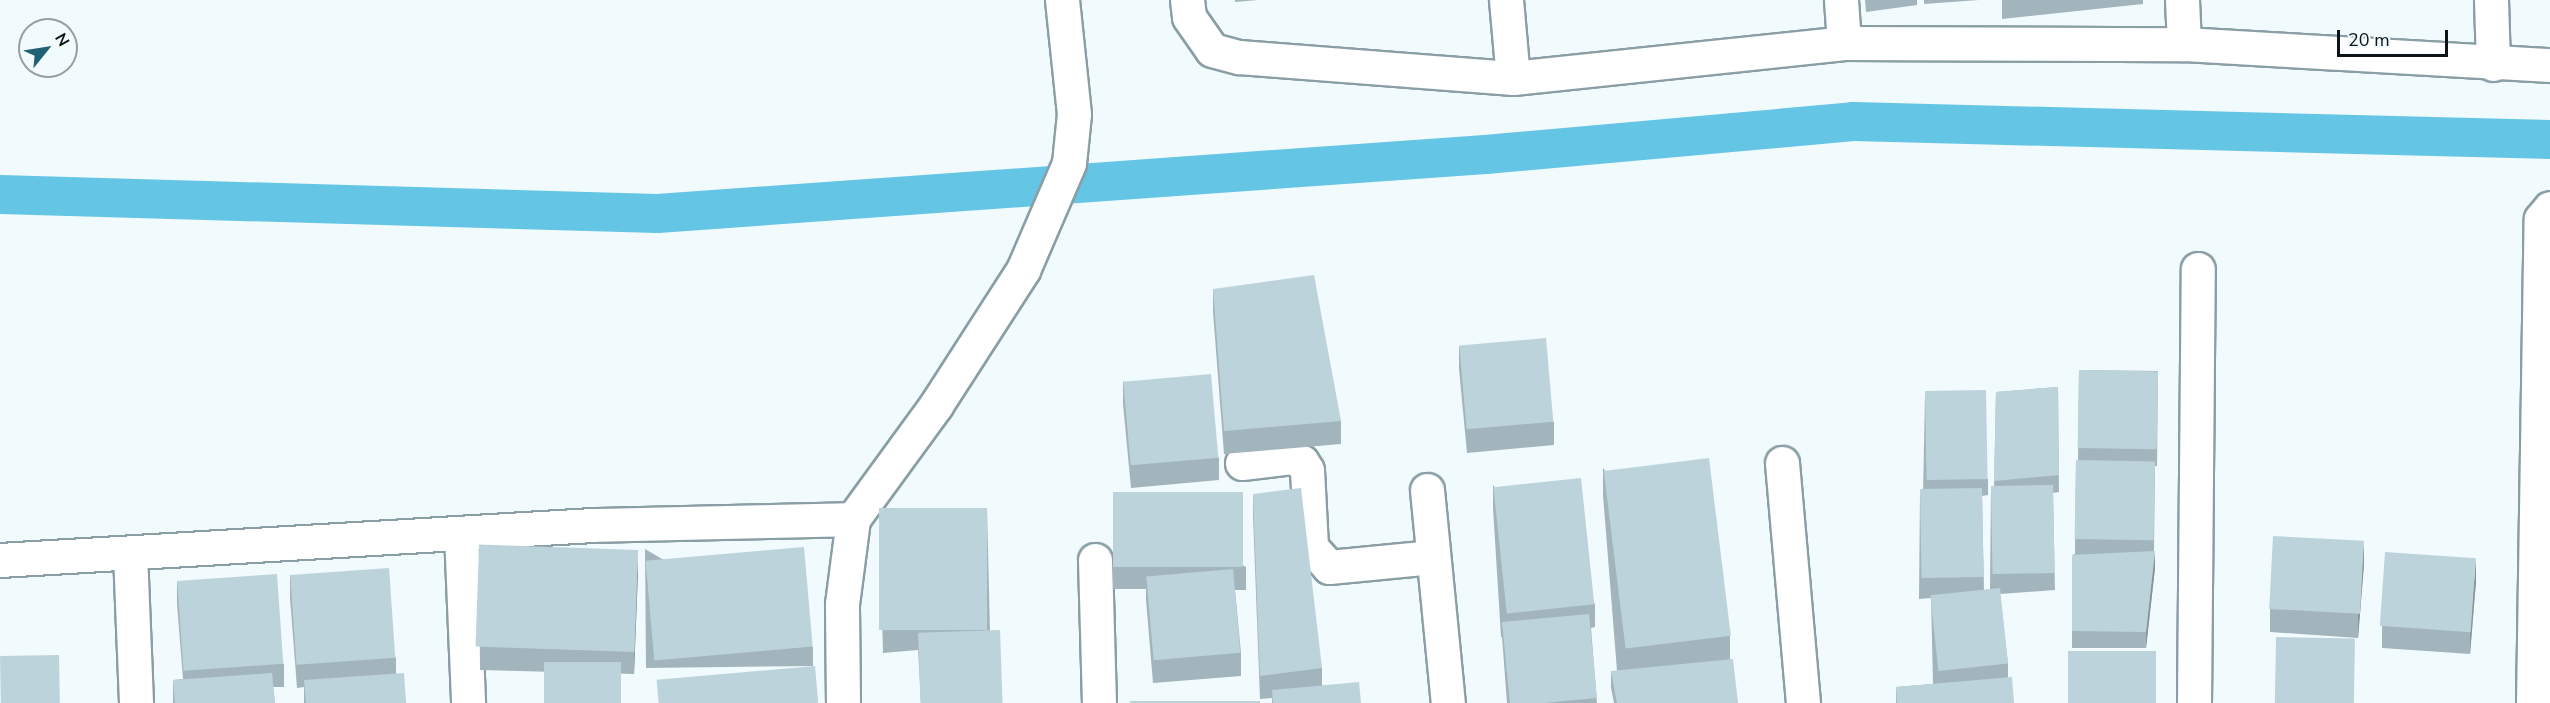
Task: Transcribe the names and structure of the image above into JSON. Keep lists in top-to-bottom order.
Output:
{
  "scale_bar": "20 m",
  "north": "top right"
}
